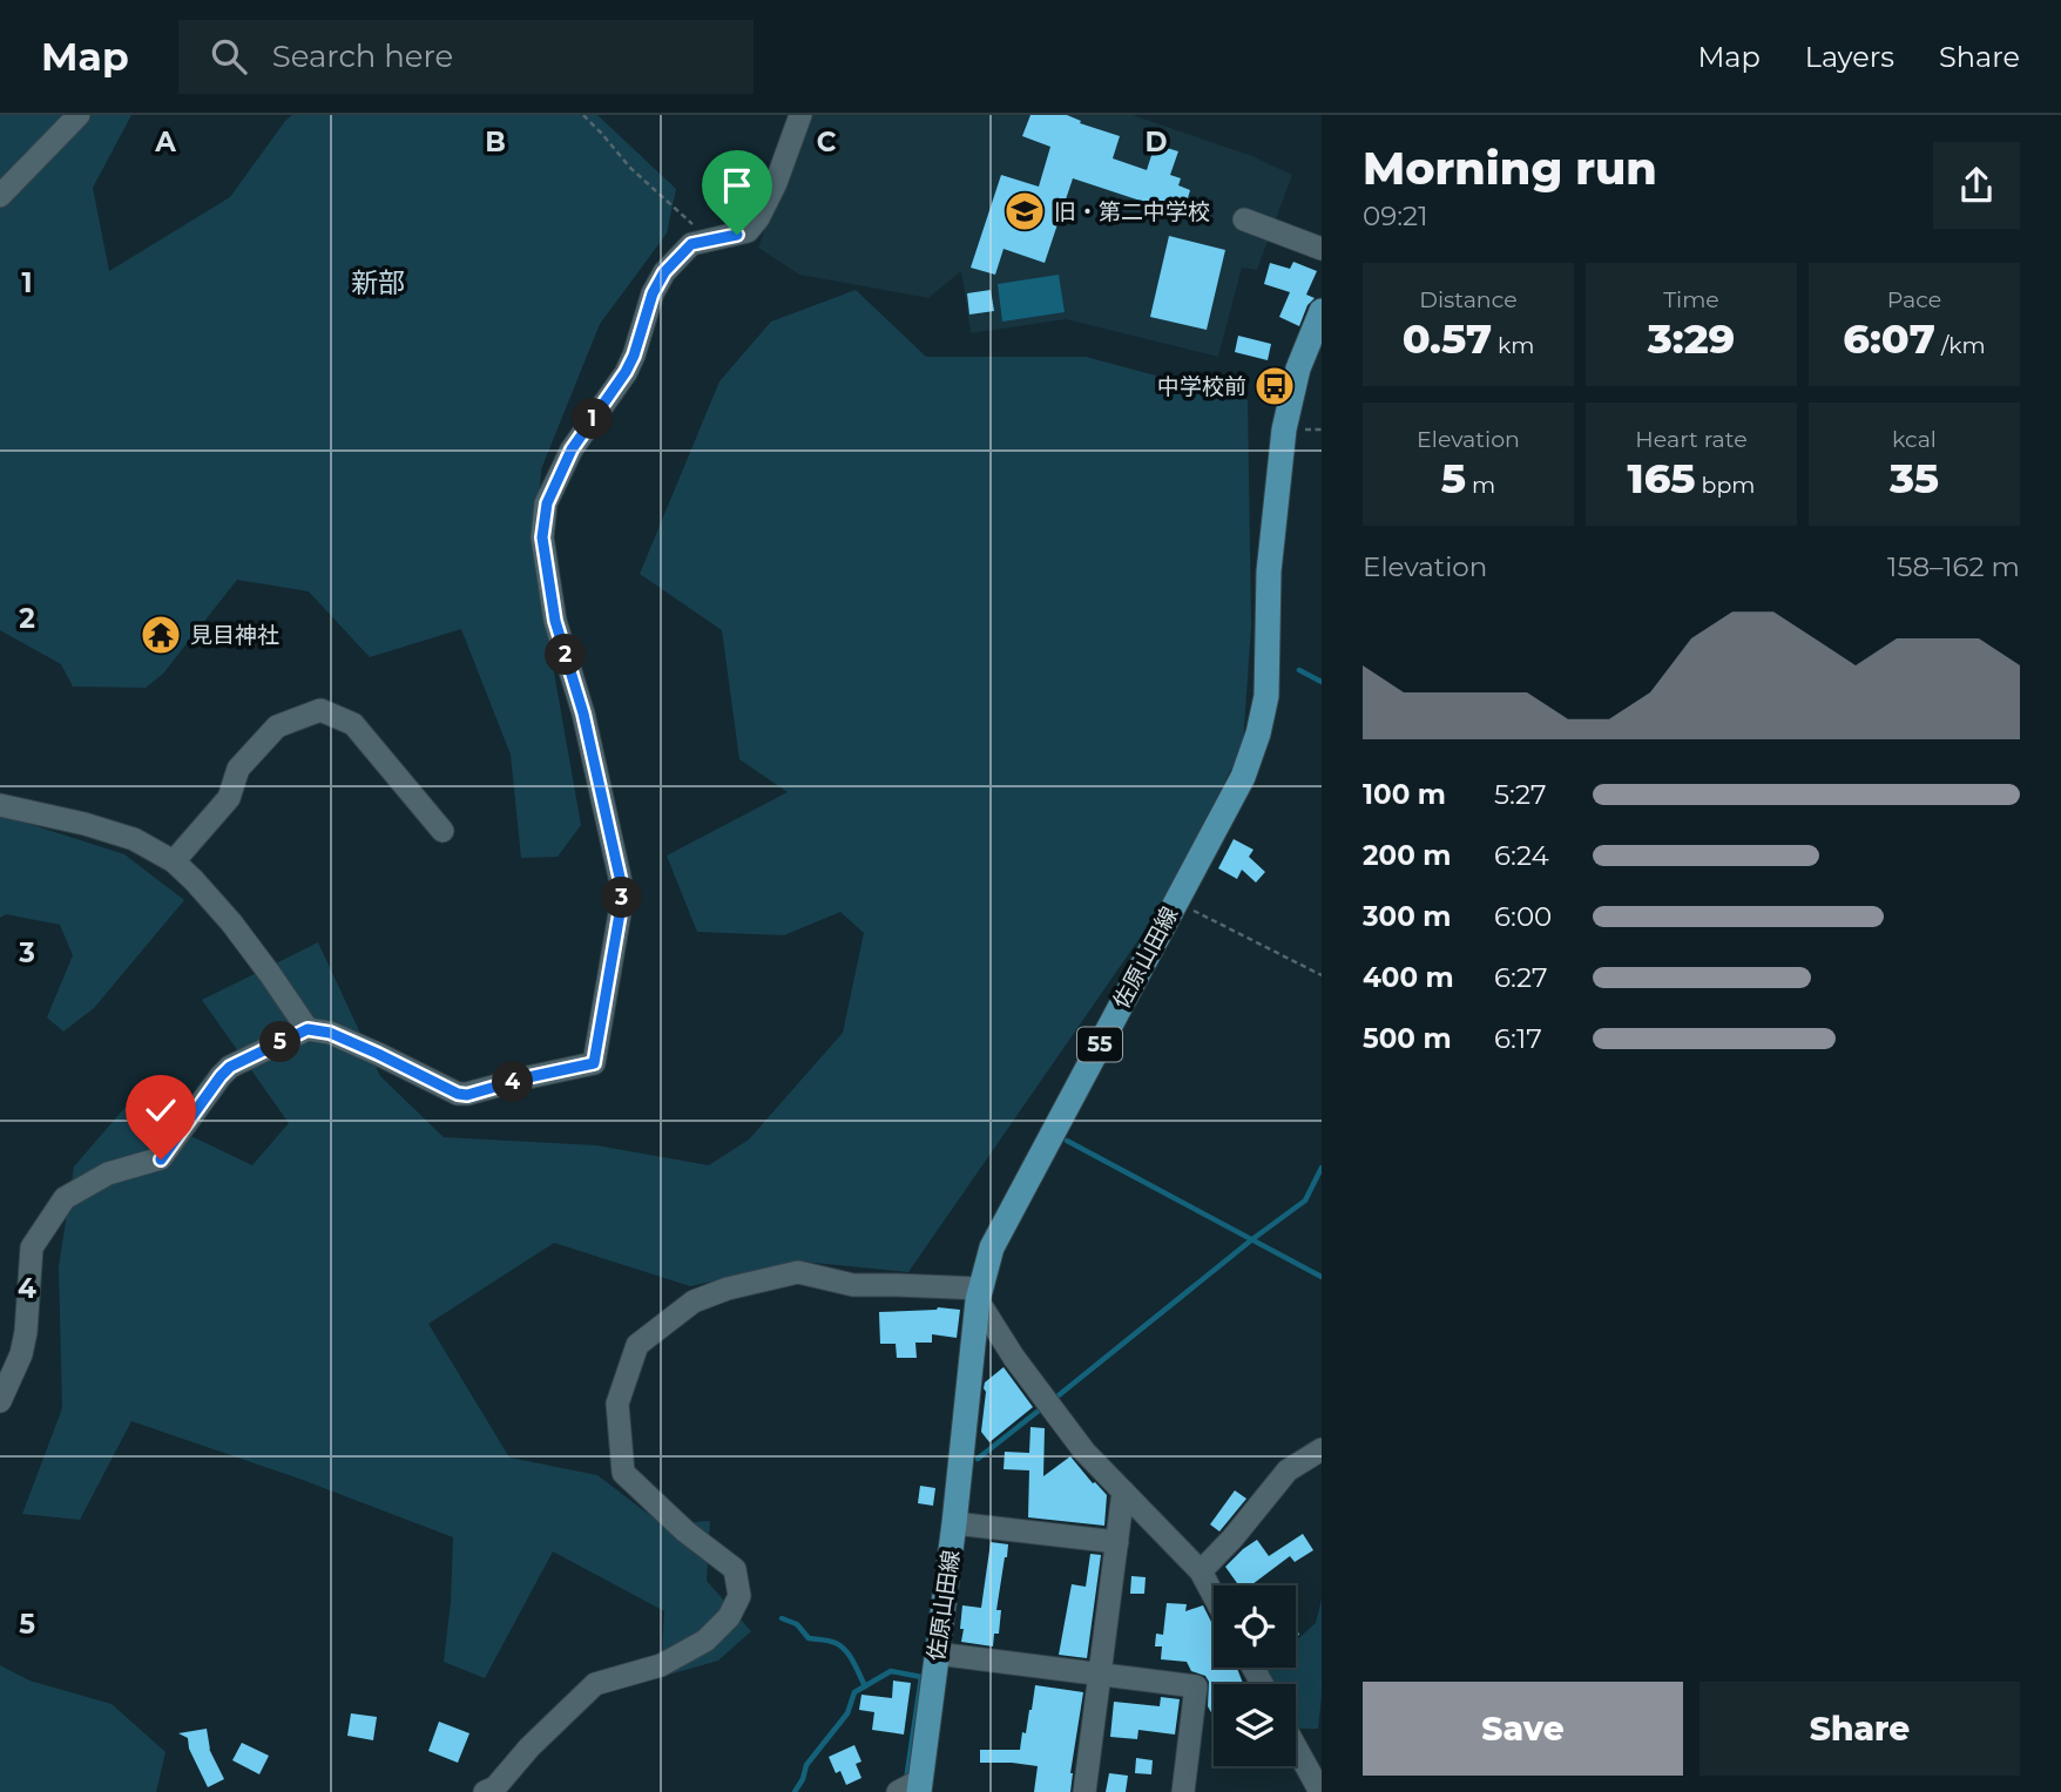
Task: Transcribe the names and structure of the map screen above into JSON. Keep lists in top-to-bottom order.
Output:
{
  "streets": {
    "main road": ["佐原山田線", "55"]
  },
  "districts": ["新部"],
  "places": {
    "school or university": ["旧・第二中学校"],
    "bus stop": ["中学校前"],
    "temple": ["見目神社"]
  },
  "page": {
    "header": "Map",
    "search": "Search here",
    "nav": ["Map", "Layers", "Share"],
    "heading": ["Morning run", "09:21"],
    "stats": [
      ["Distance", "0.57 km"],
      ["Time", "3:29"],
      ["Pace", "6:07 /km"],
      ["Elevation", "5 m"],
      ["Heart rate", "165 bpm"],
      ["kcal", "35"]
    ],
    "pins": [
      "1",
      "2",
      "3",
      "5",
      "4"
    ],
    "chart": ["Elevation", "158–162 m"],
    "list": [
      {
        "name": "100 m",
        "note": "5:27"
      },
      {
        "name": "200 m",
        "note": "6:24"
      },
      {
        "name": "300 m",
        "note": "6:00"
      },
      {
        "name": "400 m",
        "note": "6:27"
      },
      {
        "name": "500 m",
        "note": "6:17"
      }
    ],
    "buttons": ["Save", "Share"]
  },
  "grid": {
    "columns": [
      "A",
      "B",
      "C",
      "D"
    ],
    "rows": [
      "1",
      "2",
      "3",
      "4",
      "5"
    ]
  }
}
